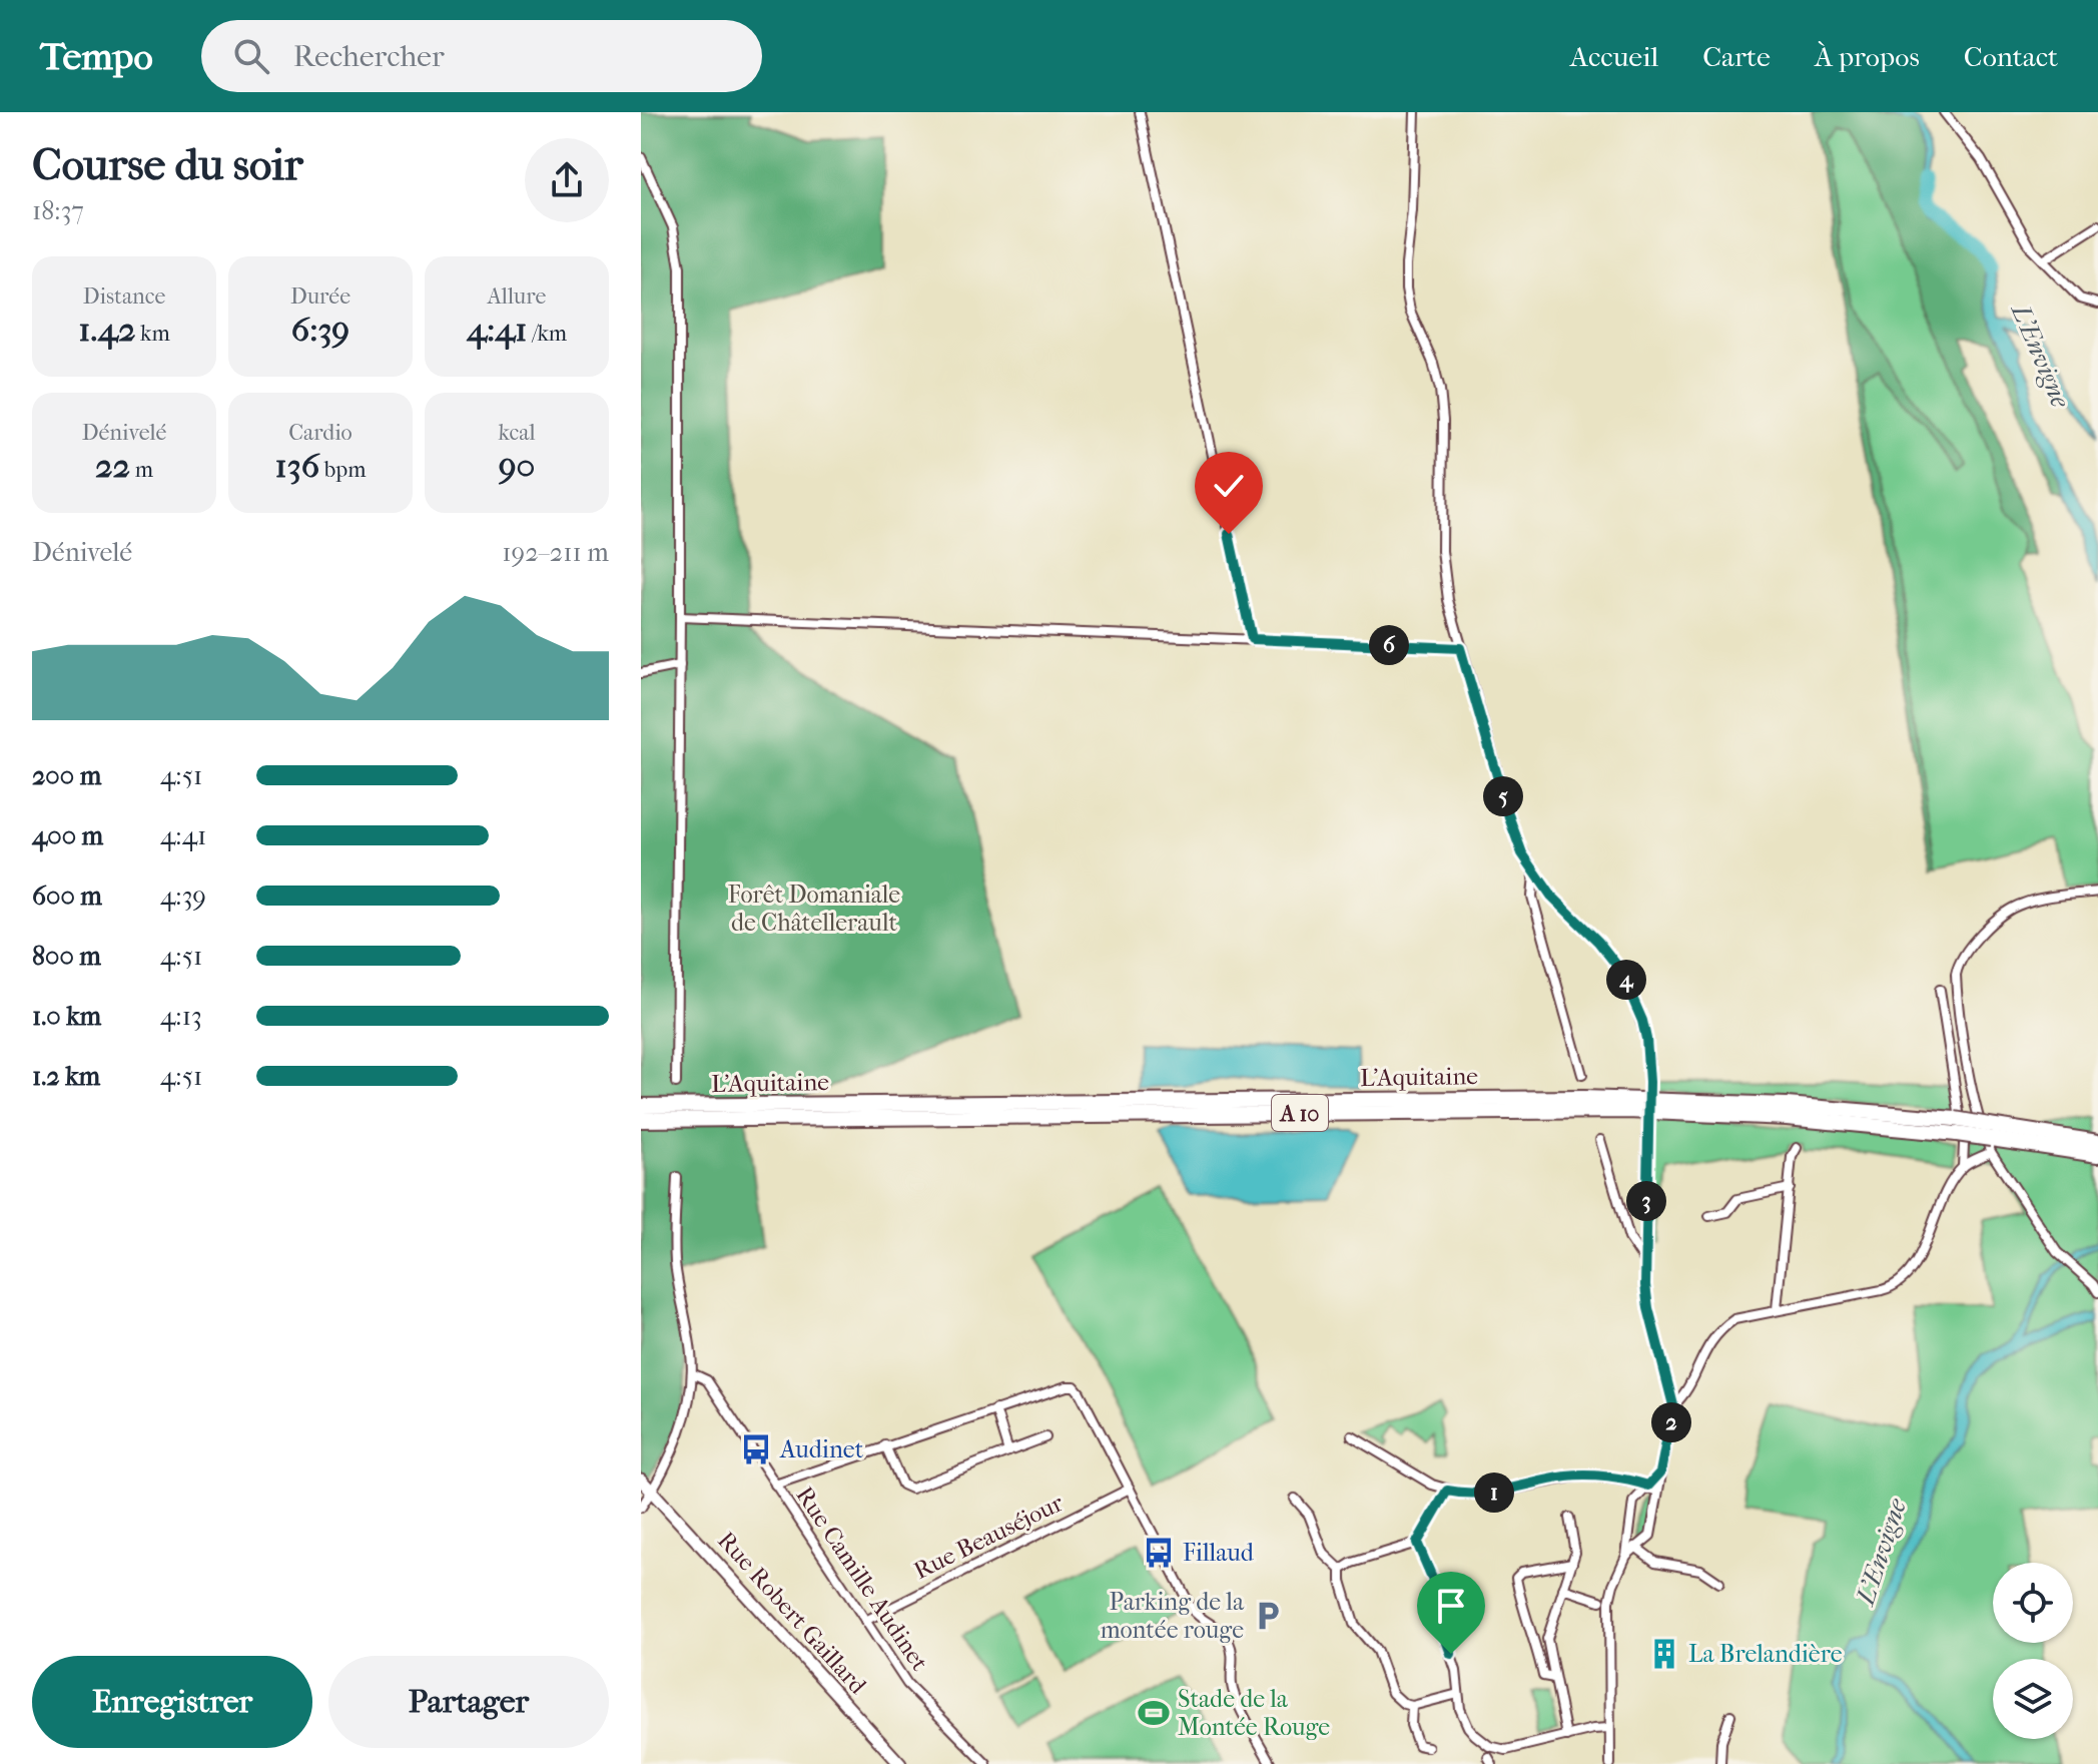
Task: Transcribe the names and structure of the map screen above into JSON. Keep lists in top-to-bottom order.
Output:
{
  "streets": {
    "highway": ["L'Aquitaine", "A 10"],
    "street": ["Rue Beauséjour", "Rue Camille Audinet", "Rue Robert Gaillard"]
  },
  "crossings": [
    ["Rue Beauséjour", "Rue Camille Audinet"]
  ],
  "water": ["L'Envigne"],
  "parks": ["Forêt Domaniale de Châtellerault"],
  "places": {
    "bus stop": ["Audinet", "Fillaud"],
    "parking": ["Parking de la montée rouge"],
    "building": ["La Brelandière"],
    "sports": ["Stade de la Montée Rouge"]
  },
  "page": {
    "header": "Tempo",
    "search": "Rechercher",
    "nav": [
      "Accueil",
      "Carte",
      "À propos",
      "Contact"
    ],
    "heading": ["Course du soir", "18:37"],
    "stats": [
      ["Distance", "1.42 km"],
      ["Durée", "6:39"],
      ["Allure", "4:41 /km"],
      ["Dénivelé", "22 m"],
      ["Cardio", "136 bpm"],
      ["kcal", "90"]
    ],
    "chart": ["Dénivelé", "192–211 m"],
    "pins": [
      "6",
      "5",
      "4",
      "3",
      "2",
      "1"
    ],
    "list": [
      {
        "name": "200 m",
        "note": "4:51"
      },
      {
        "name": "400 m",
        "note": "4:41"
      },
      {
        "name": "600 m",
        "note": "4:39"
      },
      {
        "name": "800 m",
        "note": "4:51"
      },
      {
        "name": "1.0 km",
        "note": "4:13"
      },
      {
        "name": "1.2 km",
        "note": "4:51"
      }
    ],
    "buttons": ["Enregistrer", "Partager"]
  }
}
